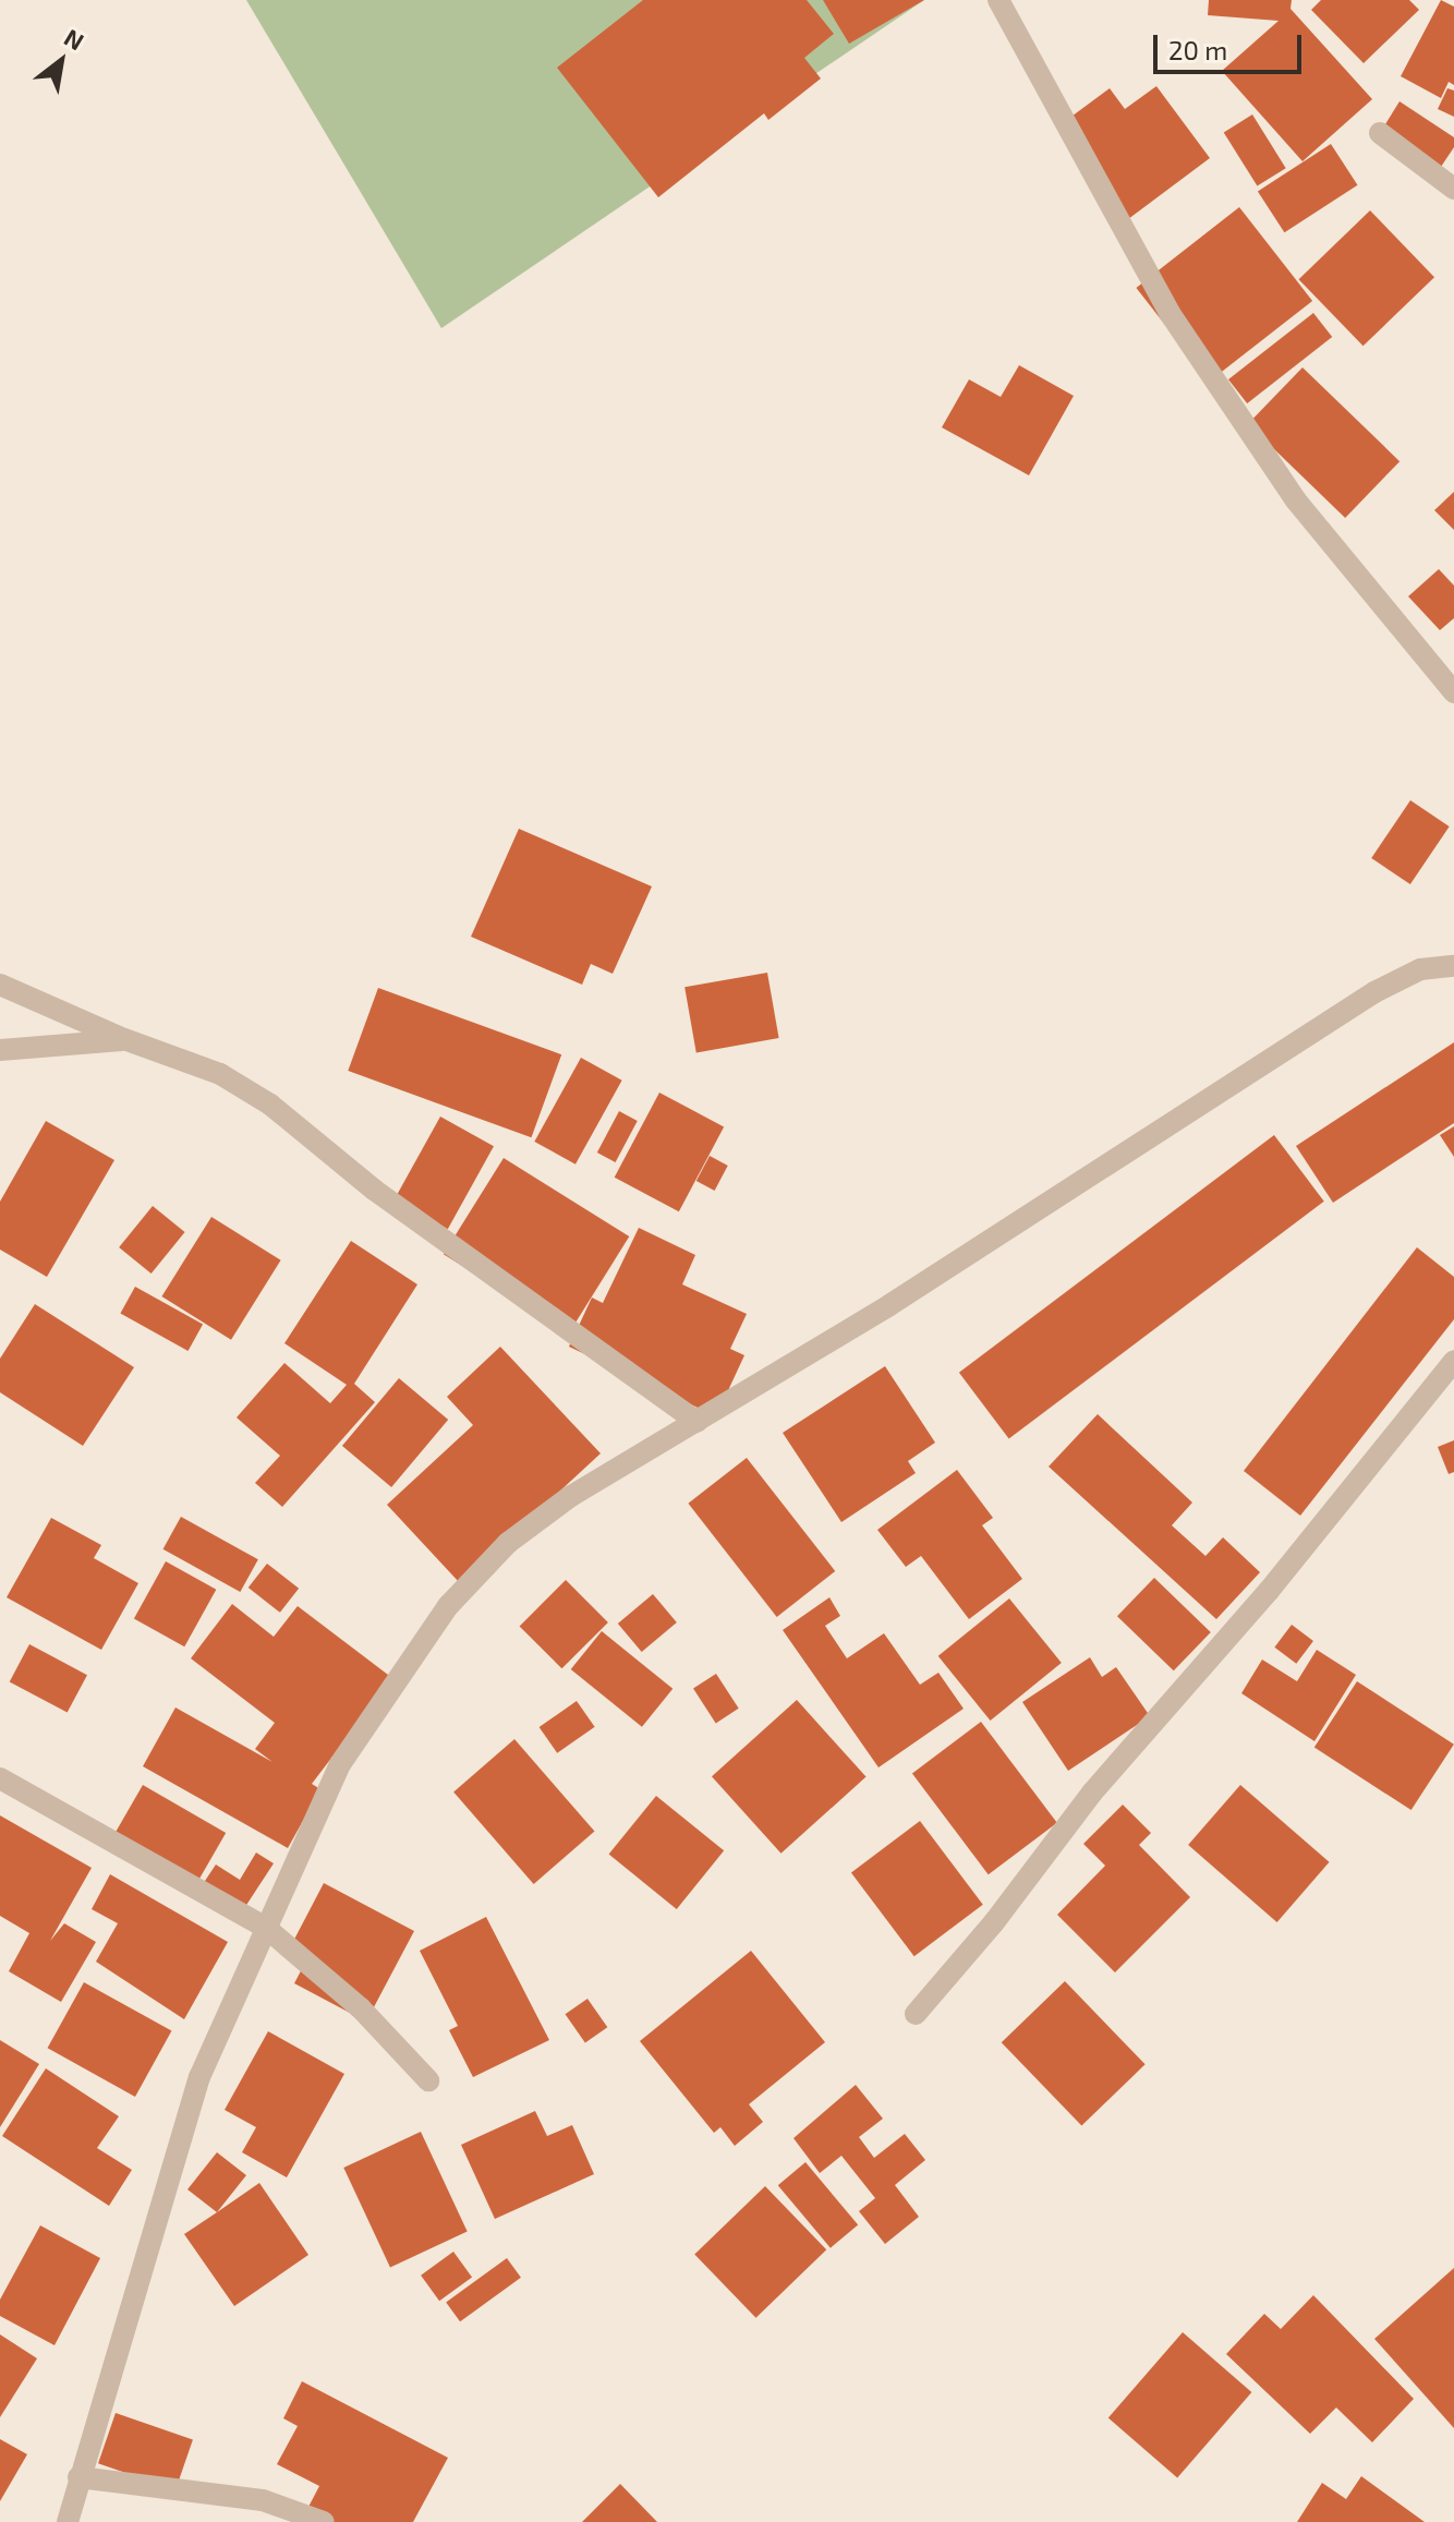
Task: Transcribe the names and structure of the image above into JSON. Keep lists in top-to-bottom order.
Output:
{
  "scale_bar": "20 m",
  "north": "top right"
}
